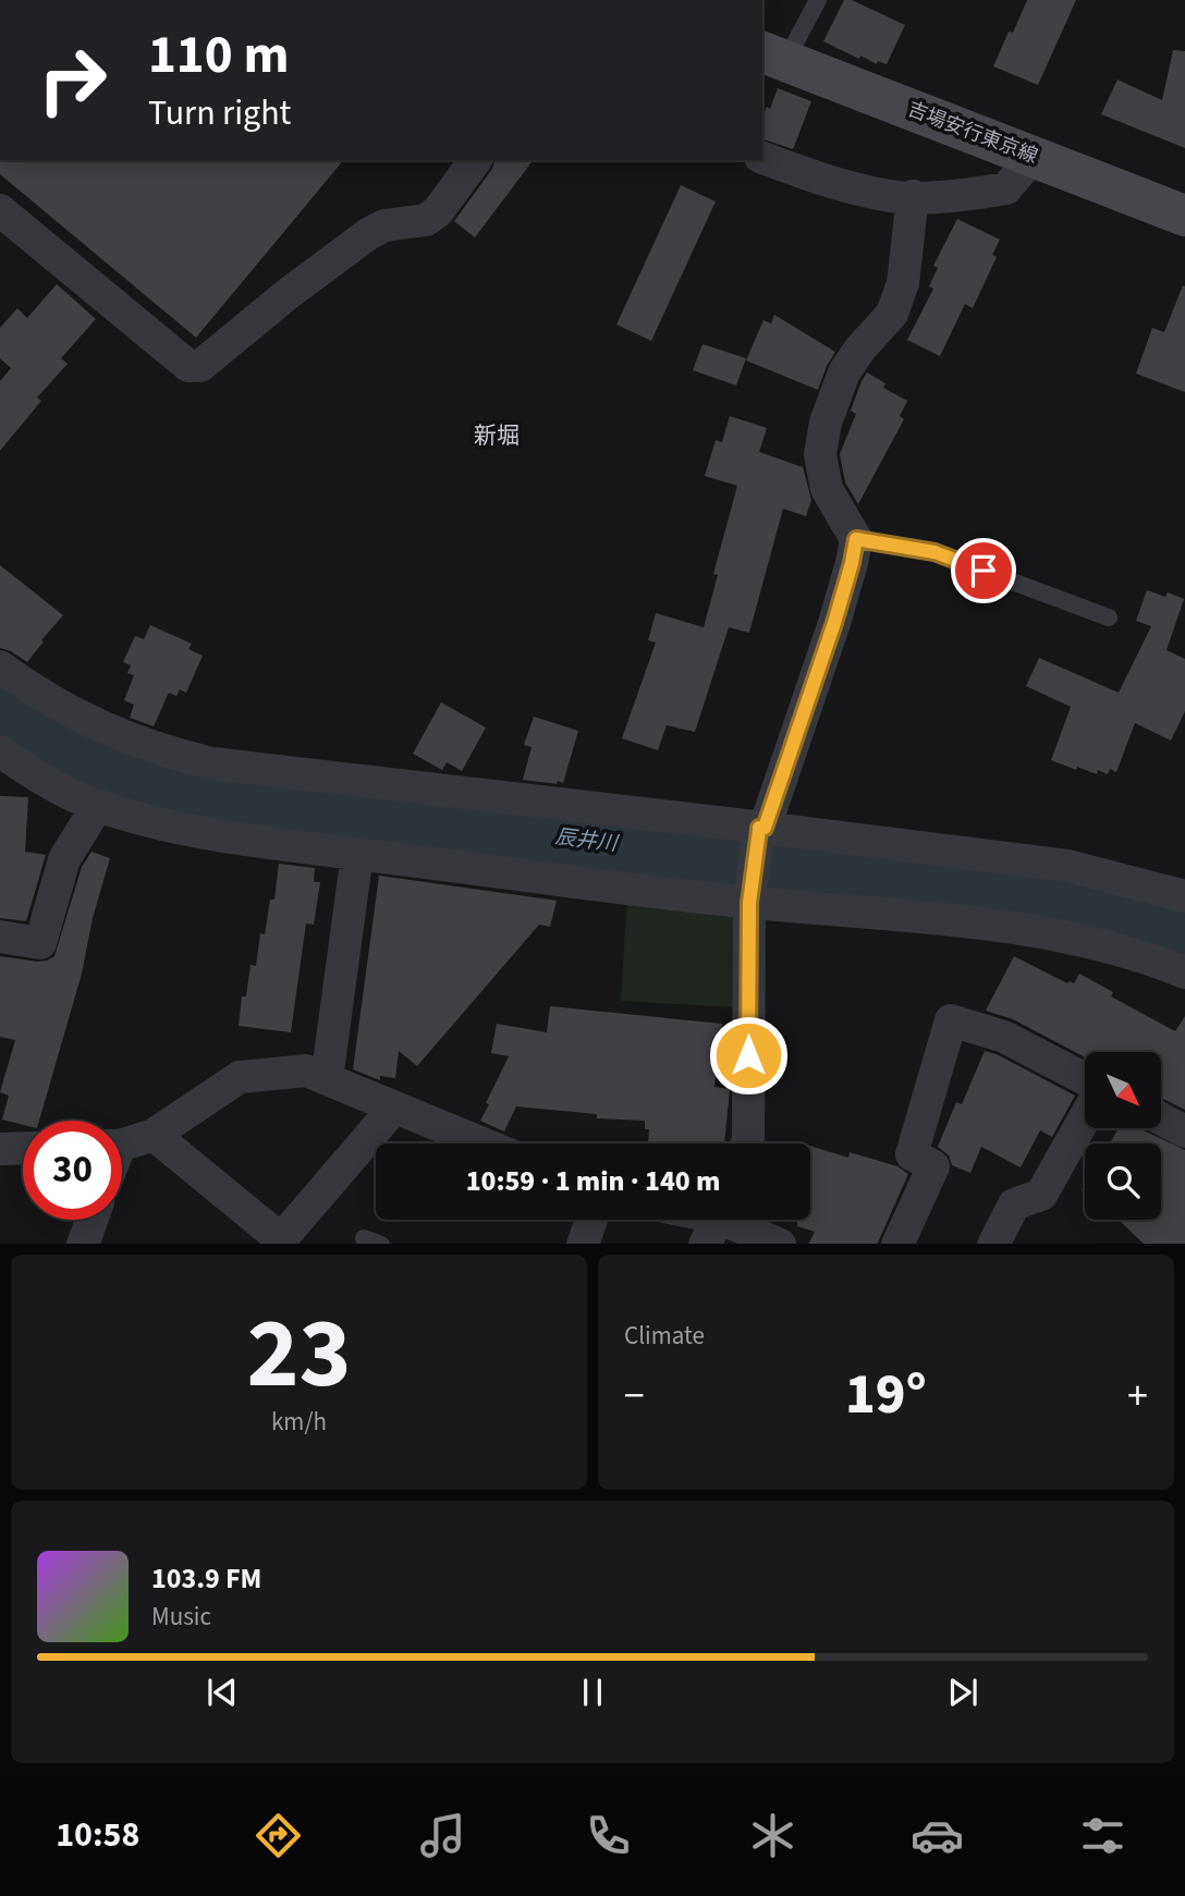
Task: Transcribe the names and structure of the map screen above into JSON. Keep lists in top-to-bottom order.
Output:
{
  "streets": {
    "main road": ["吉場安行東京線"]
  },
  "districts": ["新堀"],
  "water": ["辰井川"],
  "north": "bottom right",
  "page": {
    "turn": ["110 m", "Turn right"],
    "limit": "30",
    "trip": "10:59 · 1 min · 140 m",
    "tile": [
      ["23", "km/h"],
      "Climate"
    ],
    "heat": ["−", "19°", "+"],
    "song": ["103.9 FM", "Music"],
    "tabs": "10:58"
  }
}
